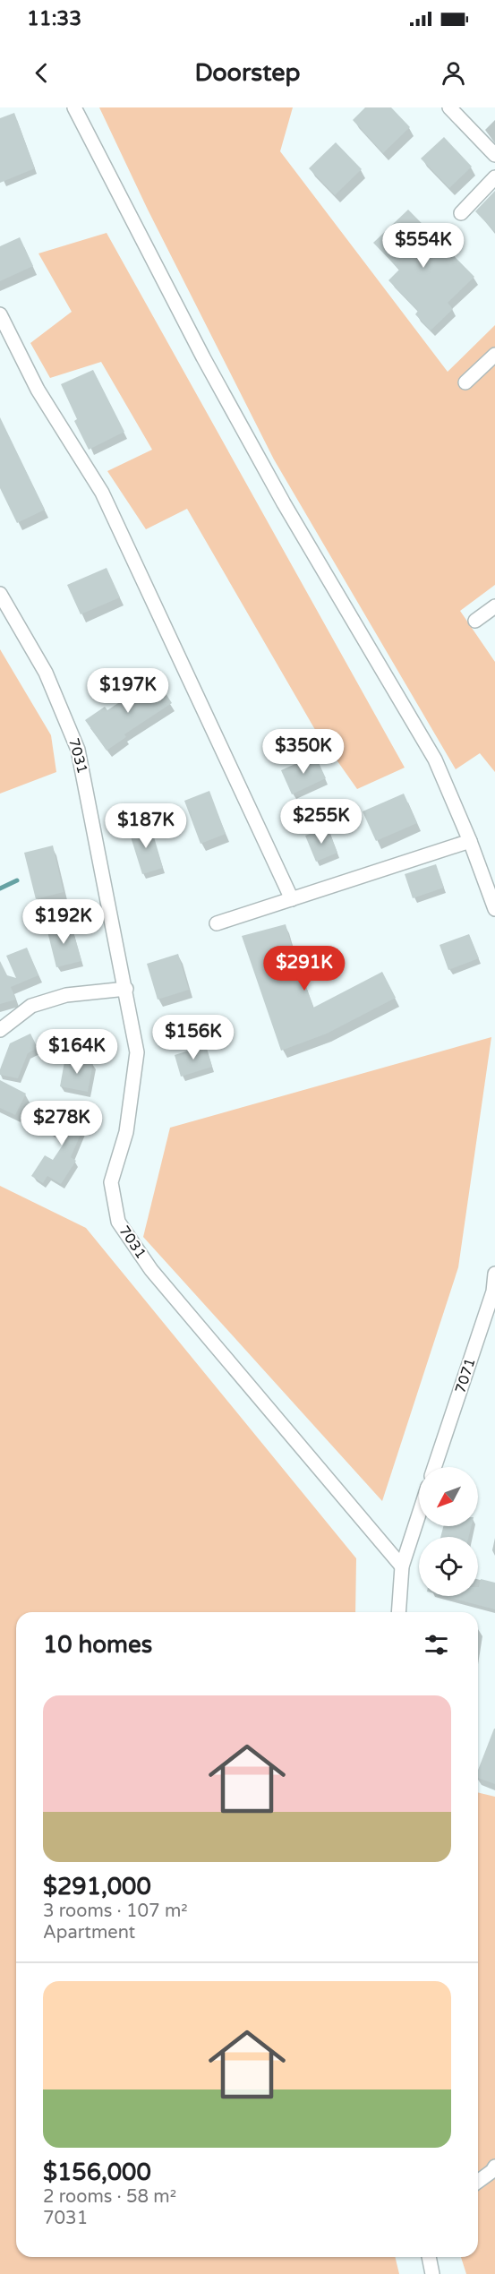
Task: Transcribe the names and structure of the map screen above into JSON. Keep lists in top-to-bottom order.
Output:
{
  "streets": {
    "street": ["7031", "7071"]
  },
  "north": "bottom left",
  "page": {
    "status": "11:33",
    "header": "Doorstep",
    "price": [
      "$554K",
      "$197K",
      "$350K",
      "$255K",
      "$187K",
      "$192K",
      "$291K",
      "$156K",
      "$164K",
      "$278K"
    ],
    "heading": "10 homes",
    "list": [
      {
        "name": "$291,000",
        "note": "3 rooms · 107 m² · Apartment"
      },
      {
        "name": "$156,000",
        "note": "2 rooms · 58 m² · 7031"
      }
    ]
  }
}
